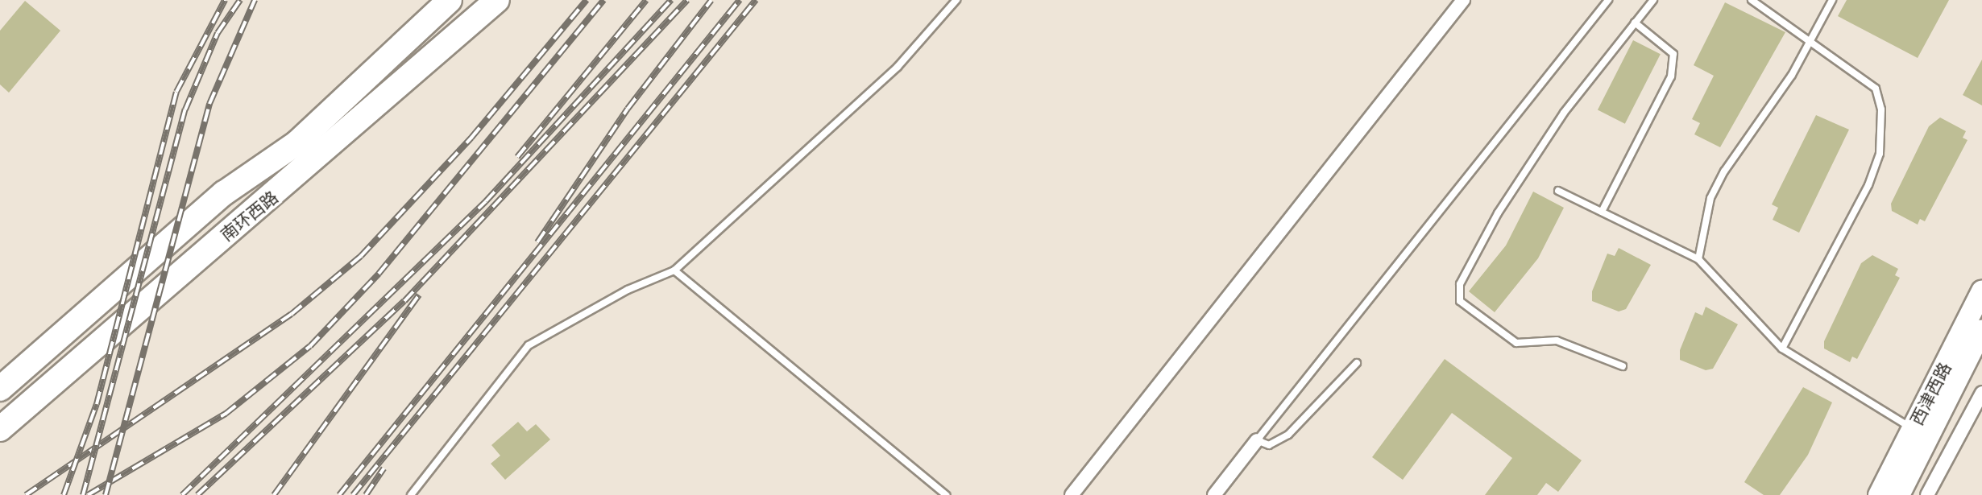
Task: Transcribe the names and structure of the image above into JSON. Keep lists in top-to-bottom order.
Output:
{
  "streets": {
    "highway": ["南环西路"],
    "main road": ["西津西路"]
  }
}
